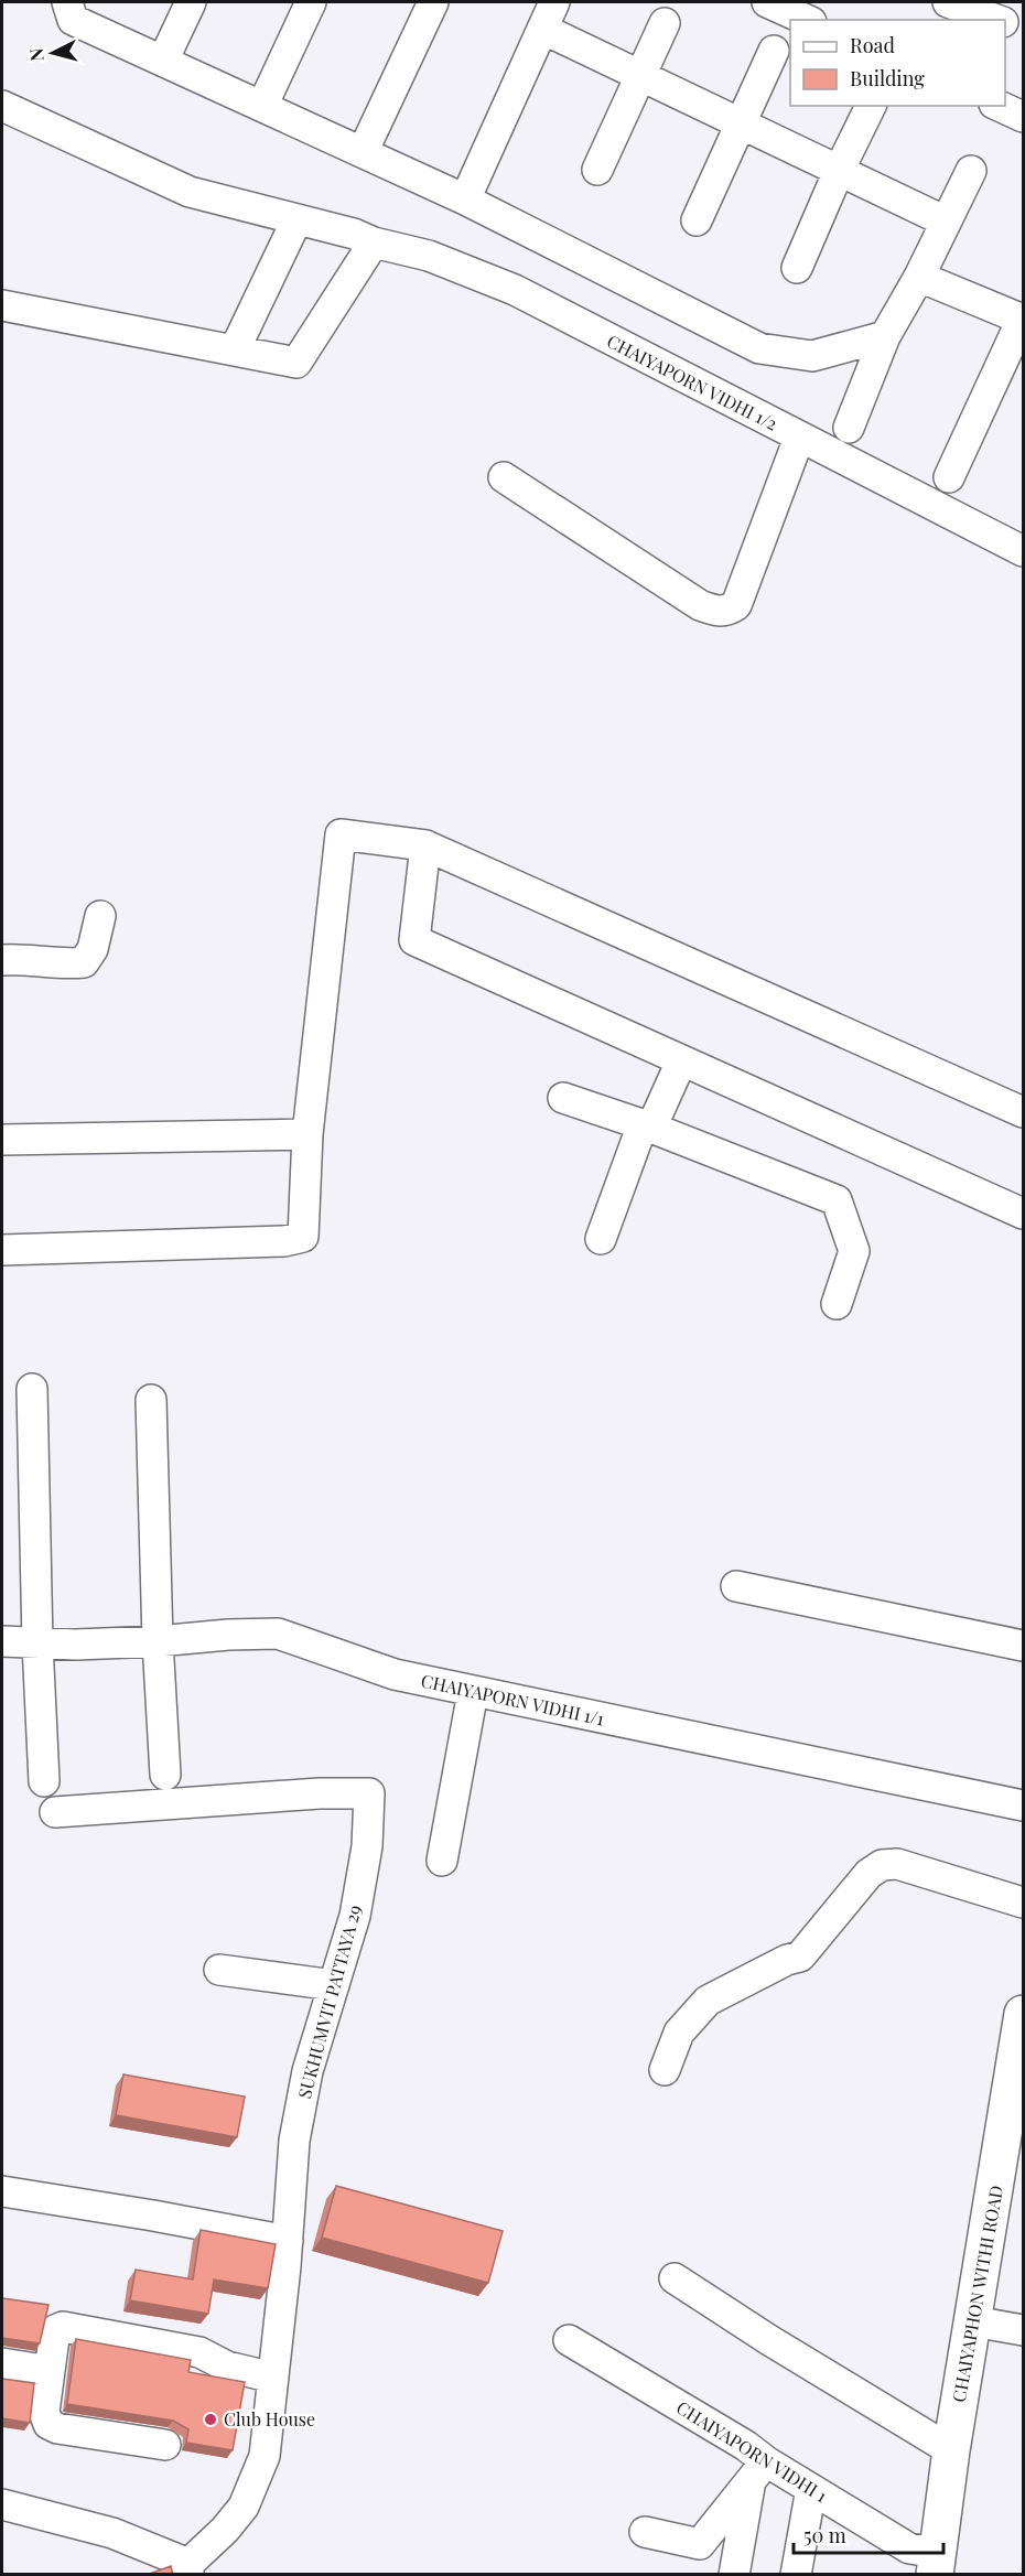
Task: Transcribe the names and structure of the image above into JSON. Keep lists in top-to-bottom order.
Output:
{
  "streets": {
    "main road": ["CHAIYAPHON WITHI ROAD"],
    "street": [
      "CHAIYAPORN VIDHI 1/2",
      "CHAIYAPORN VIDHI 1/1",
      "SUKHUMVIT PATTAYA 29",
      "CHAIYAPORN VIDHI 1"
    ]
  },
  "crossings": [
    ["CHAIYAPHON WITHI ROAD", "CHAIYAPORN VIDHI 1"]
  ],
  "places": ["Club House"],
  "legend": ["Road", "Building"],
  "scale_bar": "50 m",
  "north": "left"
}
